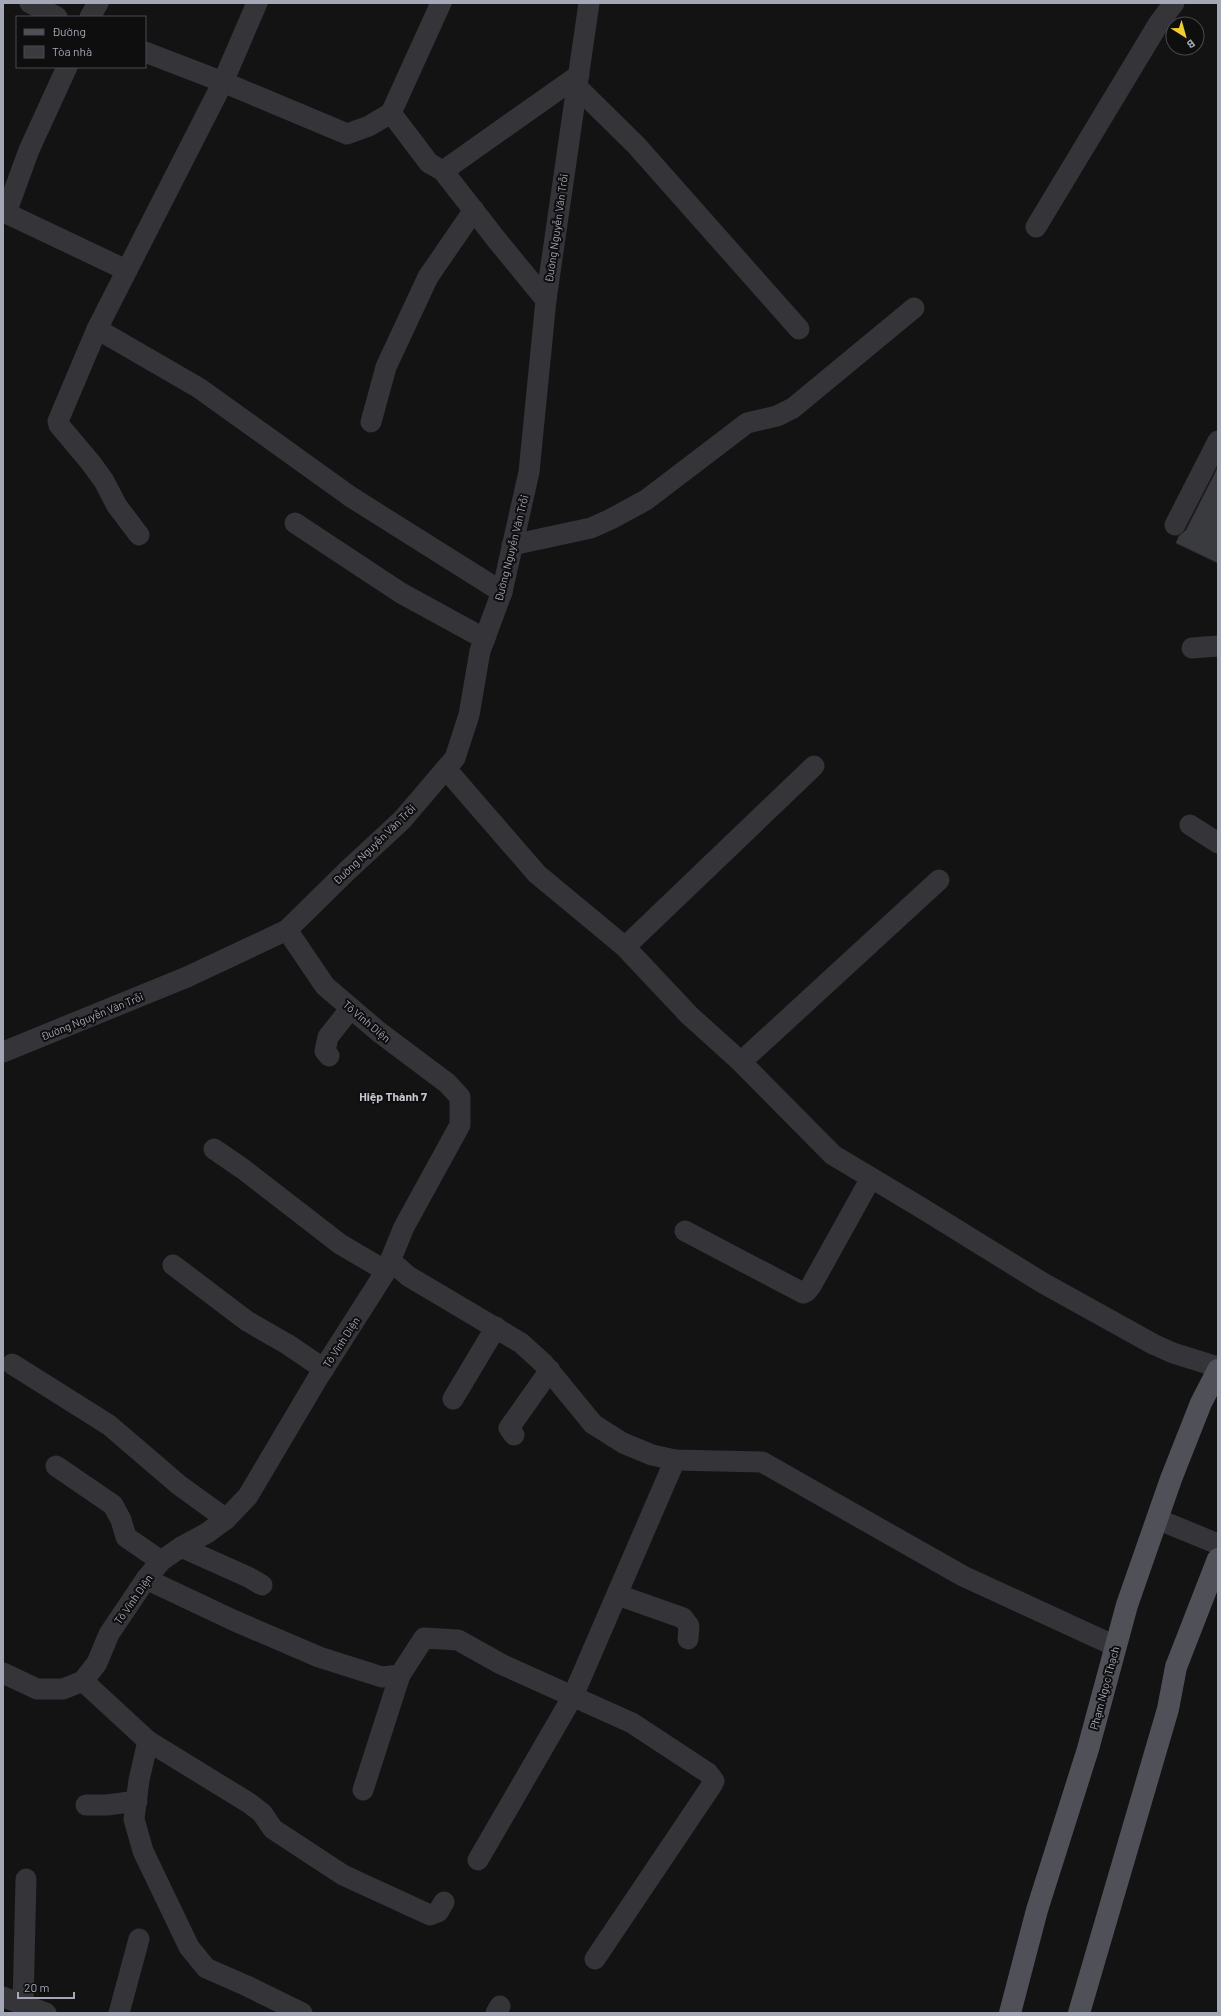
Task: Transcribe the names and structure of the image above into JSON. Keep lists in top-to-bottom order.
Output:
{
  "streets": {
    "main road": ["Phạm Ngọc Thạch"],
    "street": ["Đường Nguyễn Văn Trỗi", "Tô Vĩnh Diện"]
  },
  "crossings": [
    ["Đường Nguyễn Văn Trỗi", "Tô Vĩnh Diện"]
  ],
  "districts": ["Hiệp Thành 7"],
  "legend": ["Đường", "Tòa nhà"],
  "scale_bar": "20 m",
  "north": "bottom right"
}
